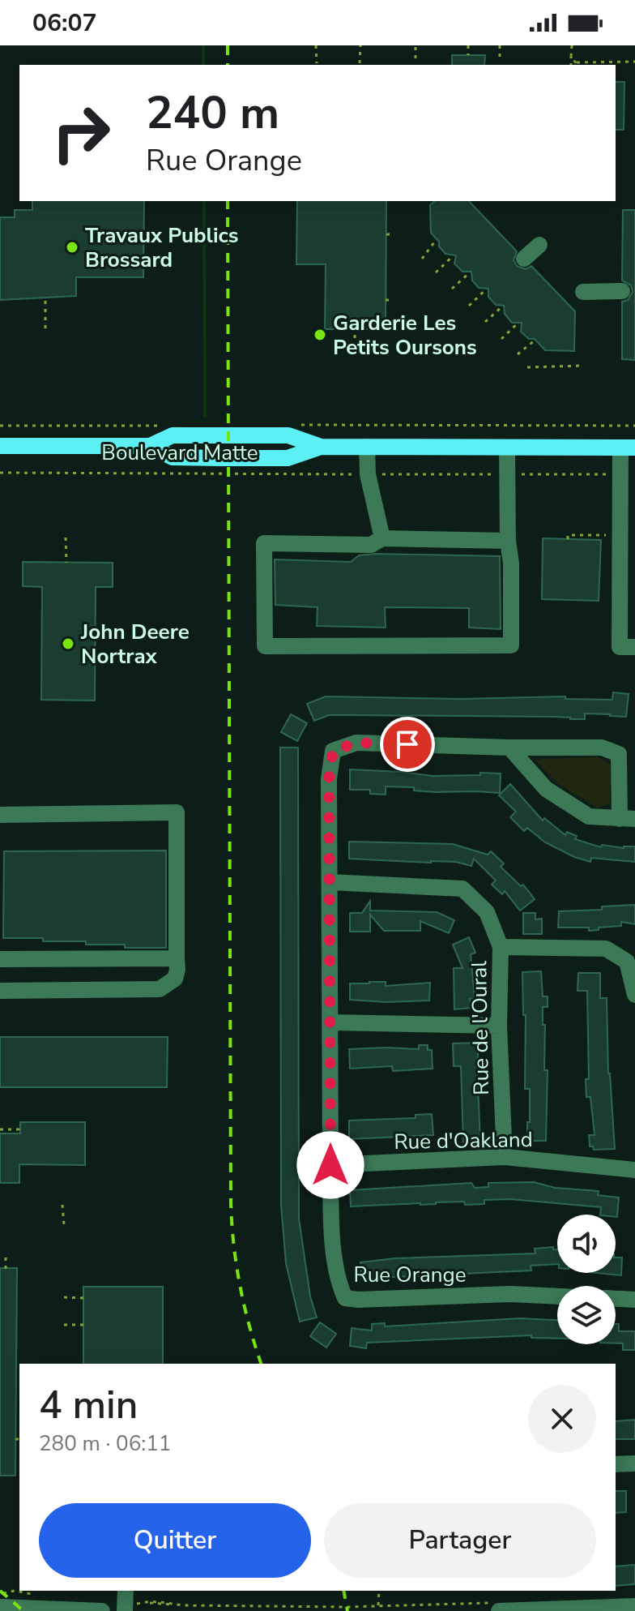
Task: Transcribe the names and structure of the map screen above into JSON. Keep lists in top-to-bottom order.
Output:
{
  "streets": {
    "main road": ["Boulevard Matte"],
    "street": ["Rue de l'Oural", "Rue d'Oakland", "Rue Orange"]
  },
  "crossings": [
    ["Rue de l'Oural", "Rue d'Oakland"],
    ["Rue de l'Oural", "Rue Orange"],
    ["Rue d'Oakland", "Rue Orange"]
  ],
  "places": ["Travaux Publics Brossard", "Garderie Les Petits Oursons", "John Deere Nortrax"],
  "page": {
    "status": "06:07",
    "turn": ["240 m", "Rue Orange"],
    "heading": ["4 min", "280 m · 06:11"],
    "buttons": ["Quitter", "Partager"]
  }
}
